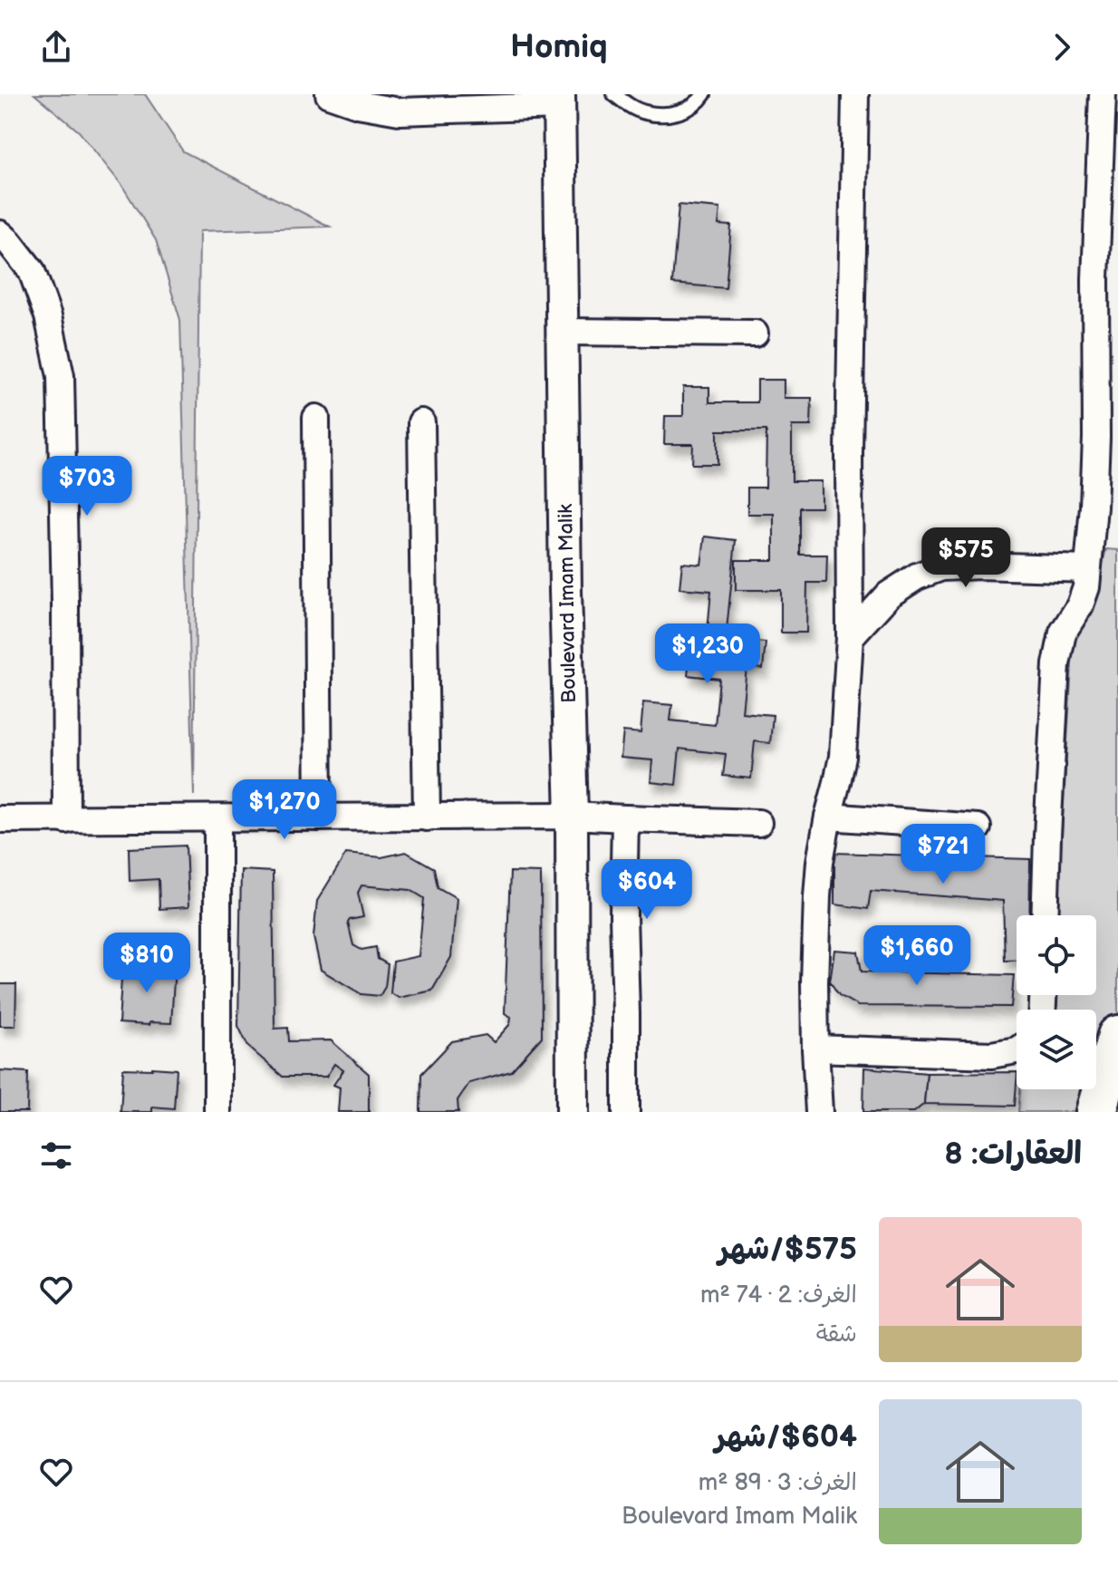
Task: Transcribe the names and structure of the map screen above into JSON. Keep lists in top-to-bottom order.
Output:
{
  "streets": {
    "street": ["Boulevard Imam Malik"]
  },
  "page": {
    "header": "Homiq",
    "price": [
      "$703",
      "$575",
      "$1,230",
      "$1,270",
      "$721",
      "$604",
      "$1,660",
      "$810"
    ],
    "heading": "العقارات: 8",
    "list": [
      {
        "name": "$575/شهر",
        "note": "الغرف: 2 · 74 m² · شقة"
      },
      {
        "name": "$604/شهر",
        "note": "الغرف: 3 · 89 m² · Boulevard Imam Malik"
      }
    ]
  }
}
